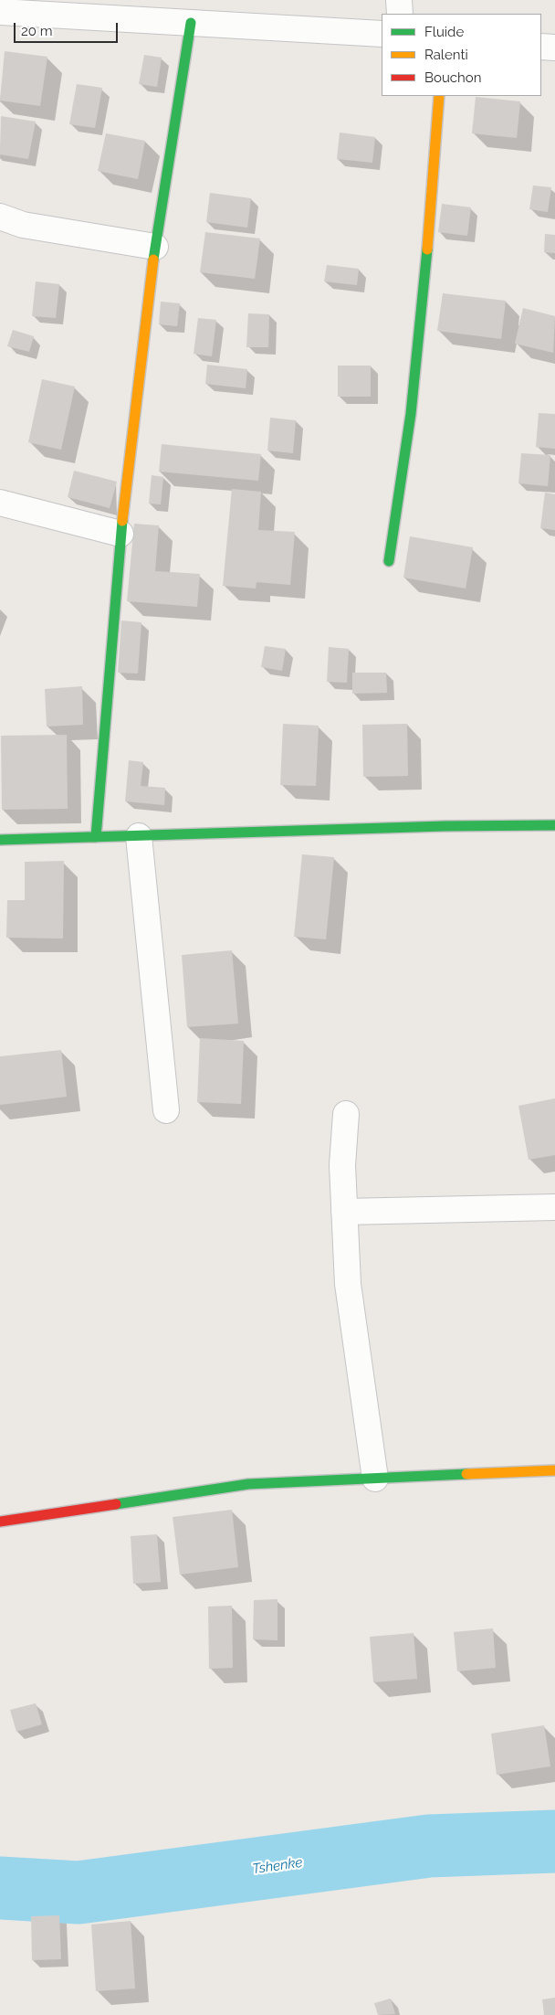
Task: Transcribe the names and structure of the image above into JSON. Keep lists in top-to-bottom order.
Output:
{
  "water": ["Tshenke"],
  "legend": ["Fluide", "Ralenti", "Bouchon"],
  "scale_bar": "20 m"
}
